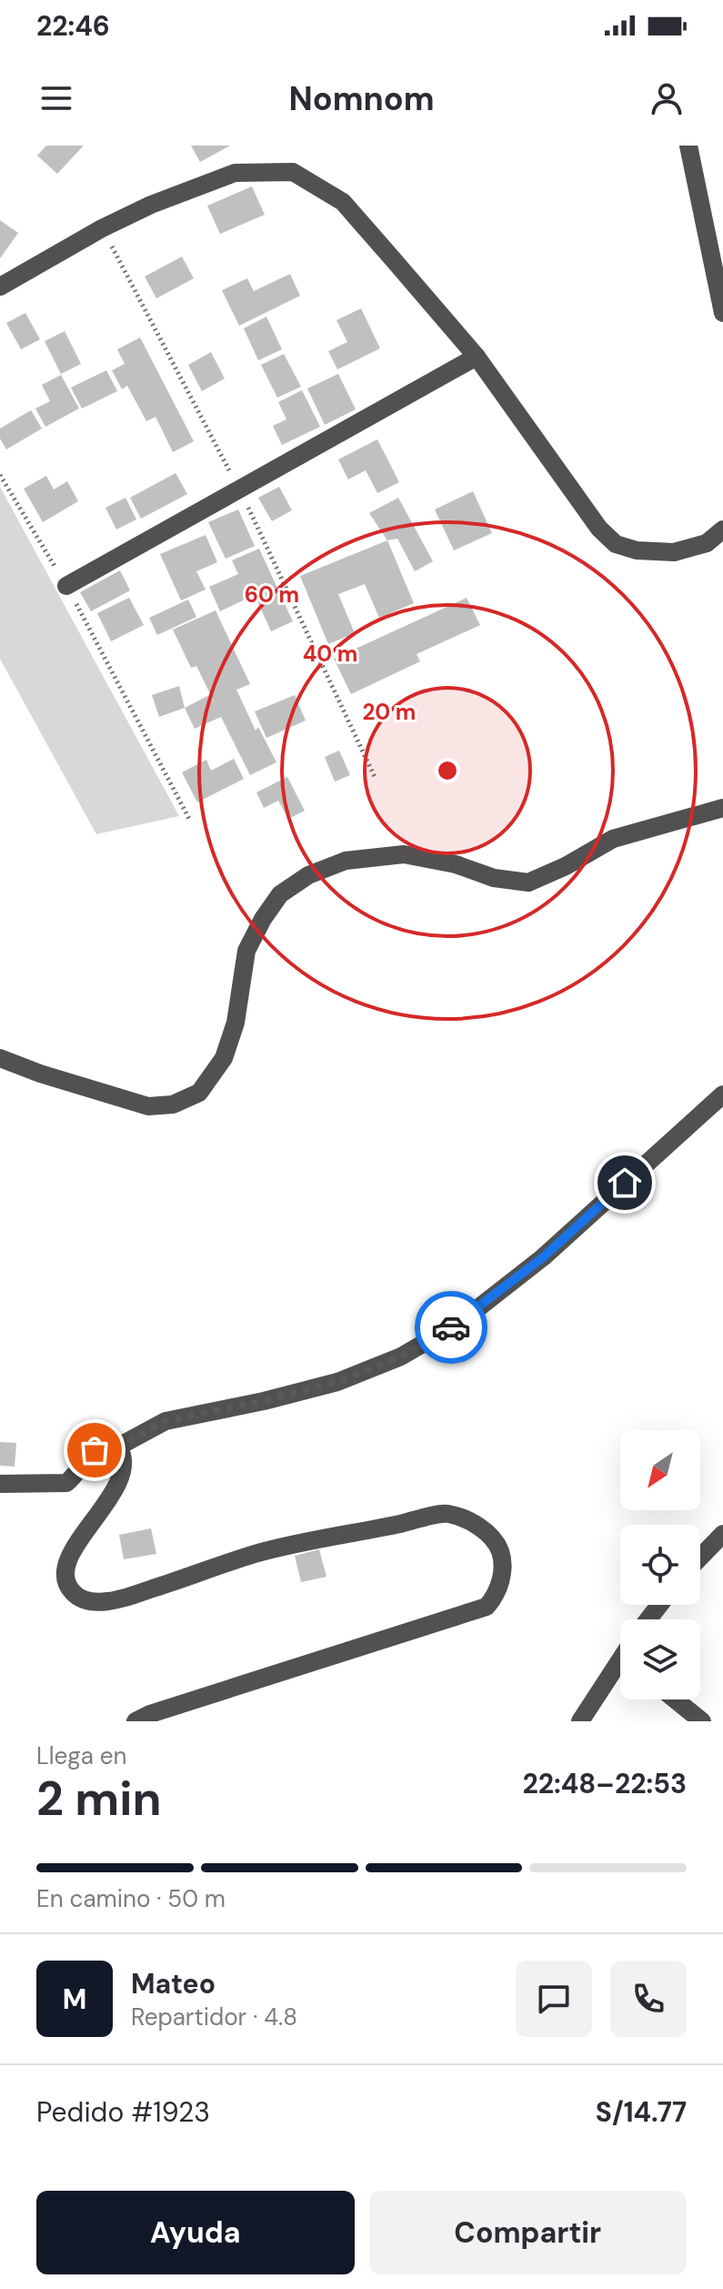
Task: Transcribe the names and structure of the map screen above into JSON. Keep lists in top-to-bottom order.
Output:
{
  "north": "bottom left",
  "page": {
    "status": "22:46",
    "header": "Nomnom",
    "heading": ["2 min", "Llega en", "22:48–22:53"],
    "panel": [
      "Mateo",
      "Repartidor · 4.8",
      "Pedido #1923",
      "S/14.77"
    ],
    "bar": "En camino · 50 m",
    "round": "M",
    "buttons": ["Ayuda", "Compartir"]
  },
  "rings": ["60 m", "40 m", "20 m"]
}
